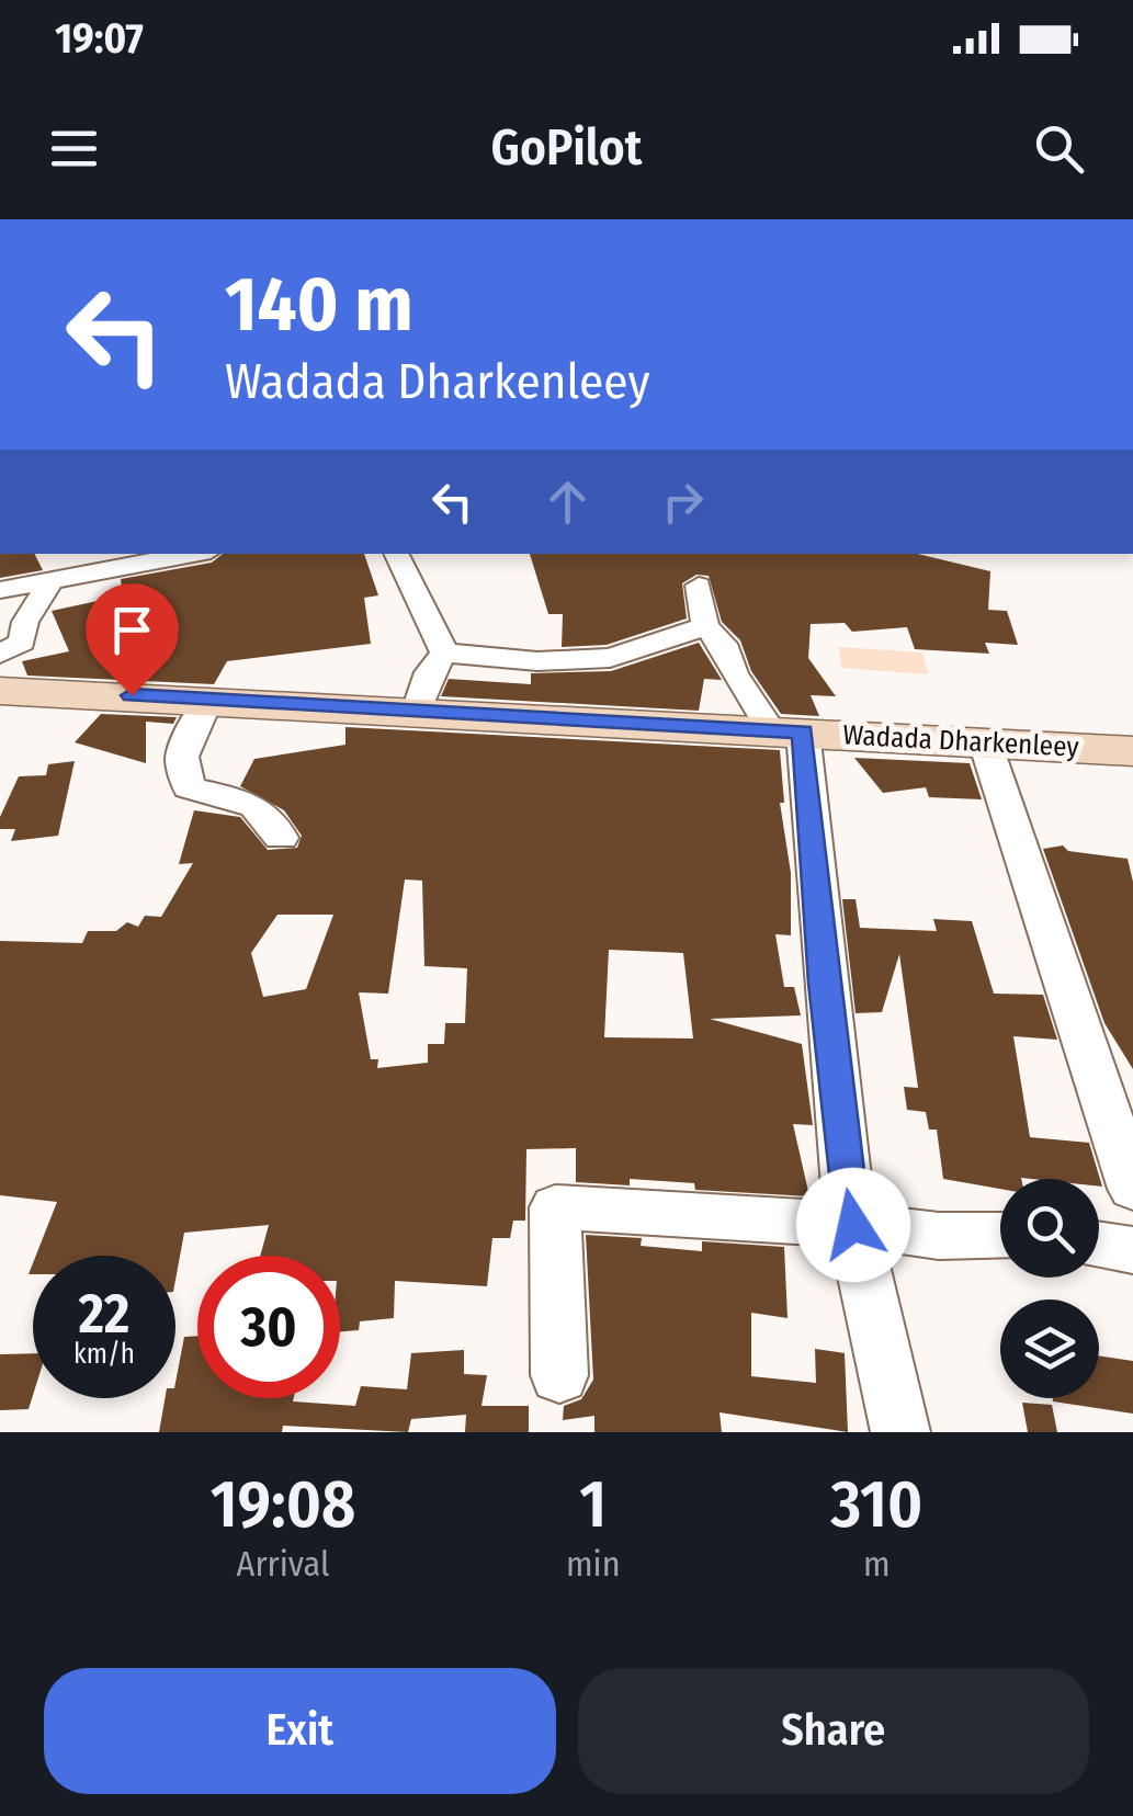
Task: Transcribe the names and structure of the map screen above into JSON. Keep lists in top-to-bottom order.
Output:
{
  "streets": {
    "main road": ["Wadada Dharkenleey"]
  },
  "page": {
    "status": "19:07",
    "header": "GoPilot",
    "turn": ["140 m", "Wadada Dharkenleey"],
    "speed": "22 km/h",
    "limit": "30",
    "eta": [
      "19:08",
      "Arrival",
      "1",
      "min",
      "310",
      "m"
    ],
    "buttons": ["Exit", "Share"]
  }
}
